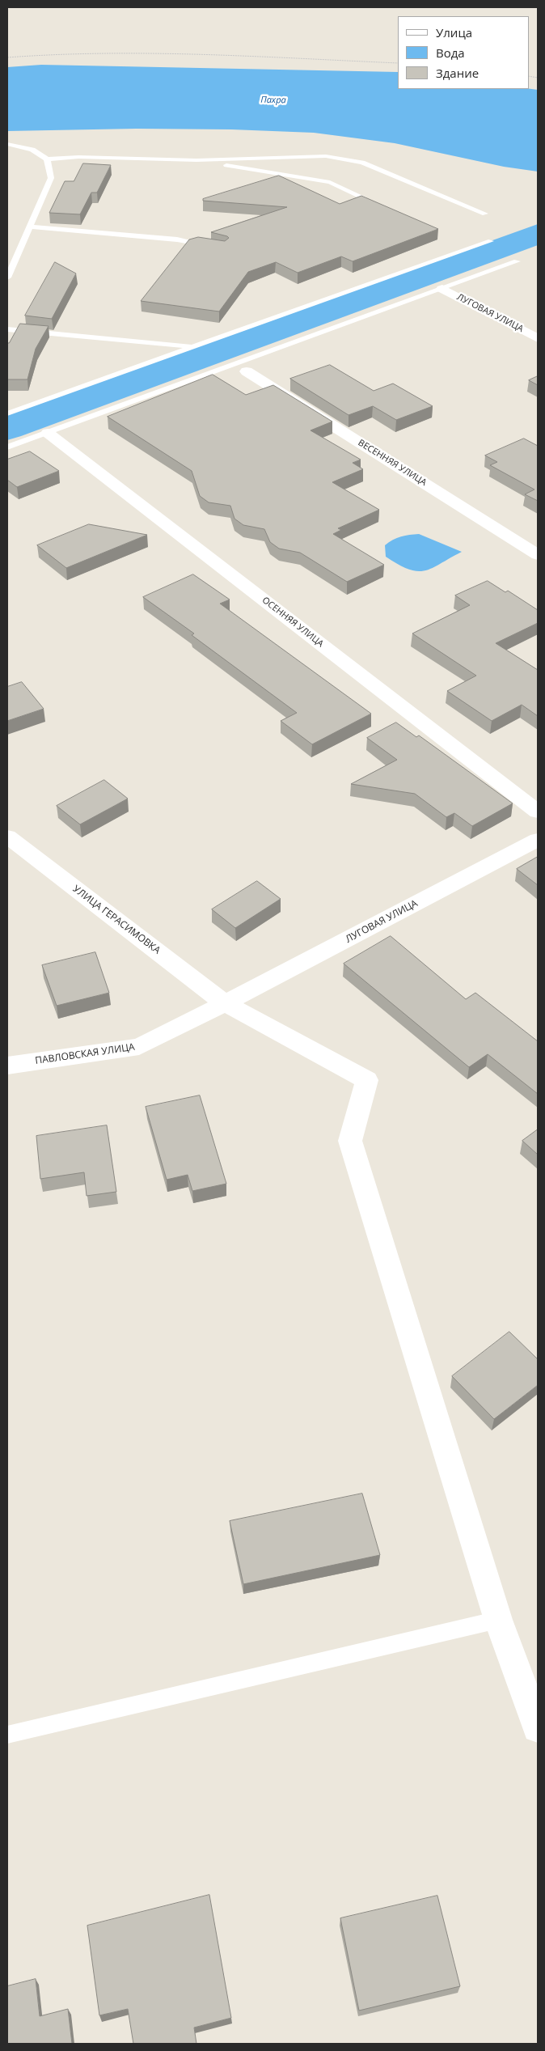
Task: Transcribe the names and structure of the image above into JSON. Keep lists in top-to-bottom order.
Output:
{
  "streets": {
    "street": [
      "ЛУГОВАЯ УЛИЦА",
      "ВЕСЕННЯЯ УЛИЦА",
      "ОСЕННЯЯ УЛИЦА",
      "УЛИЦА ГЕРАСИМОВКА",
      "ПАВЛОВСКАЯ УЛИЦА"
    ]
  },
  "crossings": [
    ["ЛУГОВАЯ УЛИЦА", "УЛИЦА ГЕРАСИМОВКА"],
    ["ЛУГОВАЯ УЛИЦА", "ПАВЛОВСКАЯ УЛИЦА"],
    ["УЛИЦА ГЕРАСИМОВКА", "ПАВЛОВСКАЯ УЛИЦА"]
  ],
  "water": ["Пахра"],
  "legend": ["Улица", "Вода", "Здание"]
}
